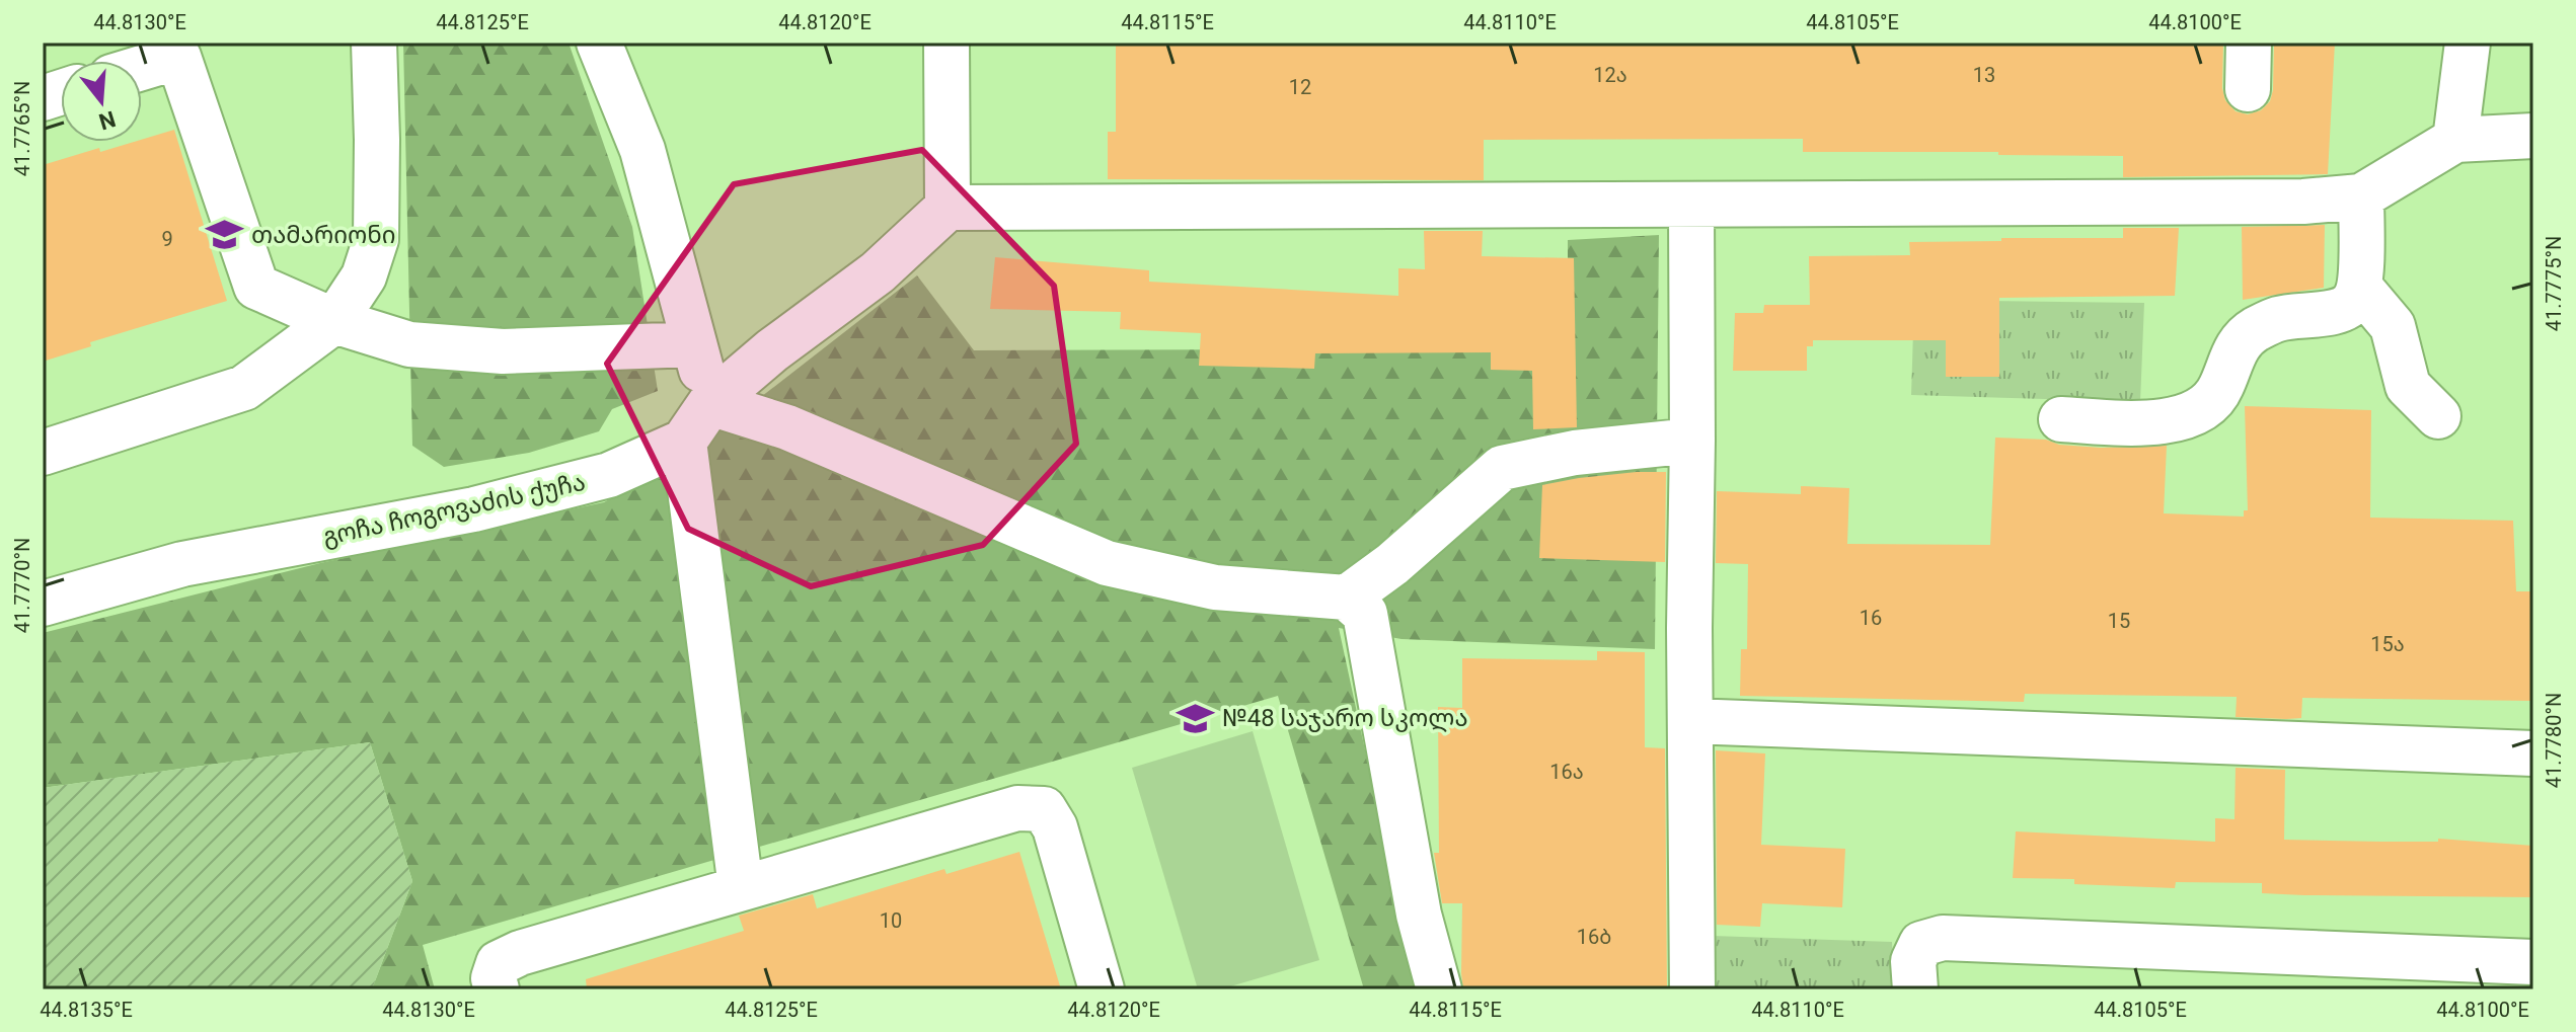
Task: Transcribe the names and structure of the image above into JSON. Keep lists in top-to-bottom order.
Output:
{
  "streets": {
    "street": ["გოჩა ჩოგოვაძის ქუჩა"]
  },
  "places": {
    "school or university": ["თამარიონი", "№48 საჯარო სკოლა"]
  },
  "house_numbers": [
    "12ა",
    "13",
    "12",
    "9",
    "16",
    "15",
    "15ა",
    "16ა",
    "10",
    "16ბ"
  ],
  "north": "bottom",
  "coordinates": [
    "44.8130°E",
    "44.8125°E",
    "44.8120°E",
    "44.8115°E",
    "44.8110°E",
    "44.8105°E",
    "44.8100°E",
    "41.7765°N",
    "41.7775°N",
    "41.7770°N",
    "41.7780°N",
    "44.8135°E"
  ]
}
